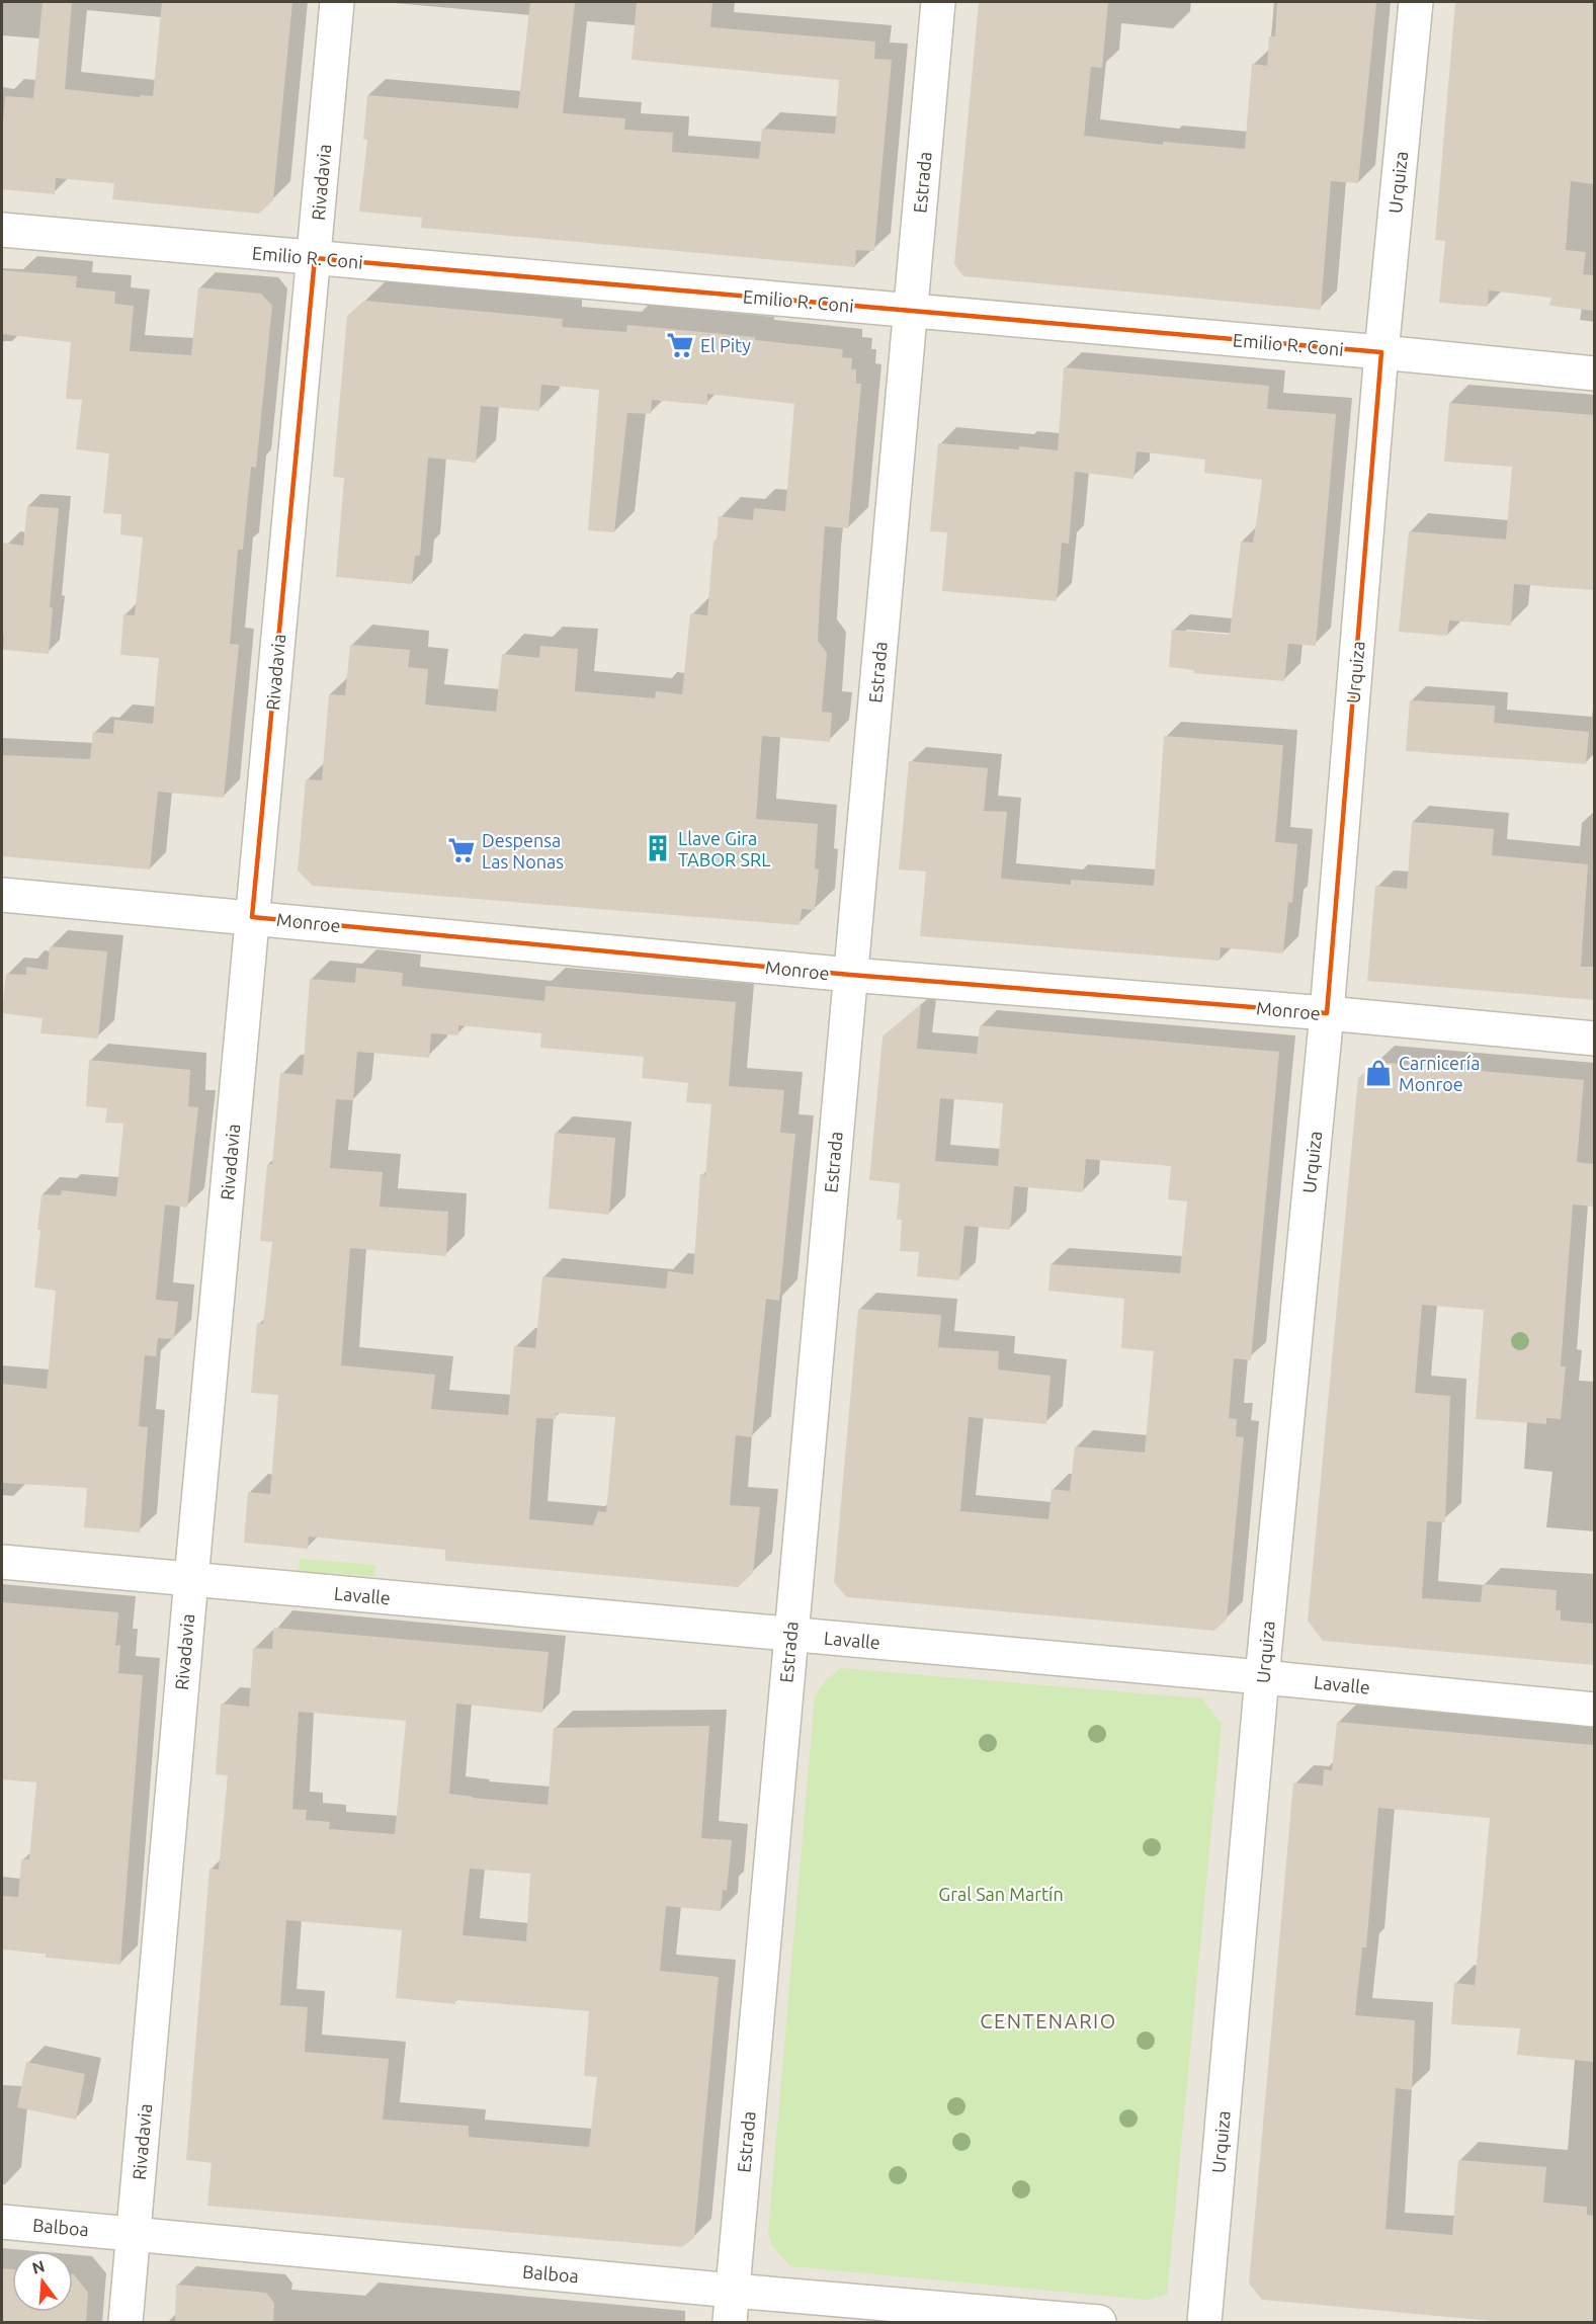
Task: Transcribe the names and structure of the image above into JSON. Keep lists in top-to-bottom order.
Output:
{
  "streets": {
    "street": [
      "Rivadavia",
      "Estrada",
      "Urquiza",
      "Emilio R. Coni",
      "Monroe",
      "Lavalle",
      "Balboa"
    ]
  },
  "crossings": [
    ["Rivadavia", "Emilio R. Coni"],
    ["Rivadavia", "Monroe"],
    ["Rivadavia", "Lavalle"],
    ["Rivadavia", "Balboa"],
    ["Estrada", "Emilio R. Coni"],
    ["Estrada", "Monroe"],
    ["Estrada", "Lavalle"],
    ["Estrada", "Balboa"],
    ["Urquiza", "Emilio R. Coni"],
    ["Urquiza", "Monroe"],
    ["Urquiza", "Lavalle"]
  ],
  "districts": ["CENTENARIO"],
  "parks": ["Gral San Martín"],
  "places": {
    "supermarket": ["El Pity", "Despensa Las Nonas"],
    "building": ["Llave Gira TABOR SRL"],
    "shop": ["Carnicería Monroe"]
  },
  "north": "top"
}
